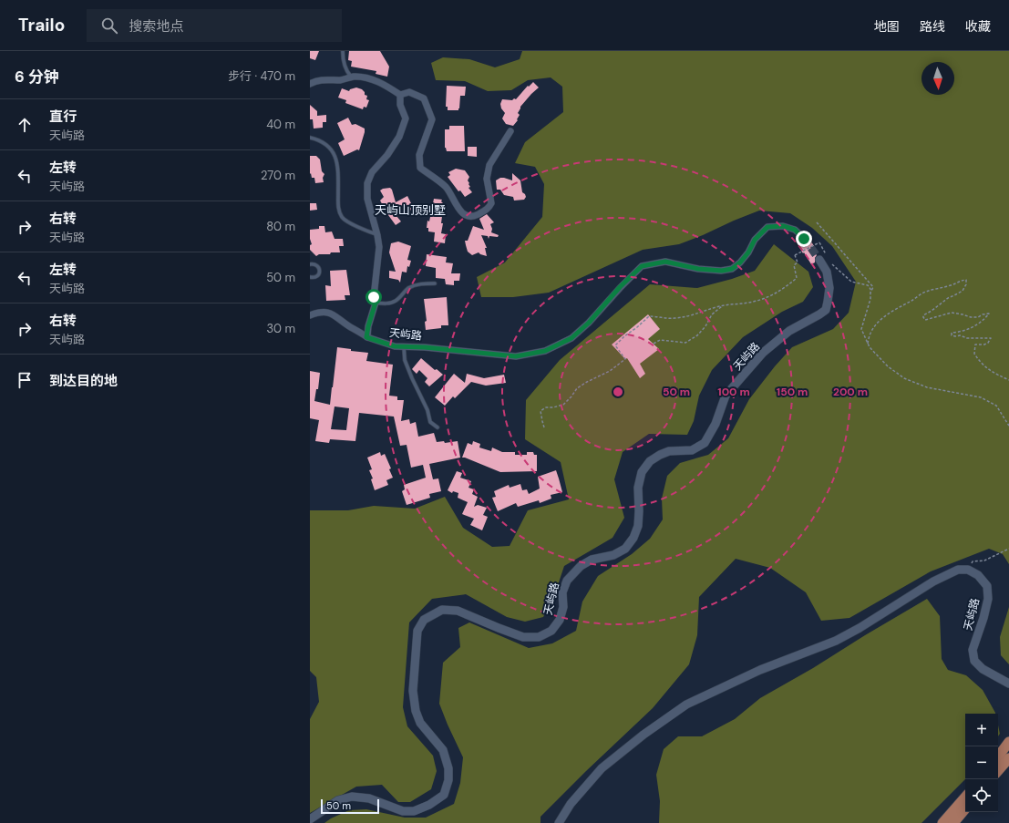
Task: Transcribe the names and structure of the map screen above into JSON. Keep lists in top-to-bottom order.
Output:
{
  "streets": {
    "street": ["天屿路"]
  },
  "districts": ["天屿山顶别墅"],
  "scale_bar": "50 m",
  "north": "bottom",
  "page": {
    "header": "Trailo",
    "search": "搜索地点",
    "nav": ["地图", "路线", "收藏"],
    "heading": ["6 分钟", "步行 · 470 m"],
    "list": [
      ["直行", "天屿路", "40 m"],
      ["左转", "天屿路", "270 m"],
      ["右转", "天屿路", "80 m"],
      ["左转", "天屿路", "50 m"],
      ["右转", "天屿路", "30 m"],
      "到达目的地"
    ],
    "map_buttons": ["+", "−"],
    "scale": "50 m"
  },
  "rings": [
    "50 m",
    "100 m",
    "150 m",
    "200 m"
  ]
}
